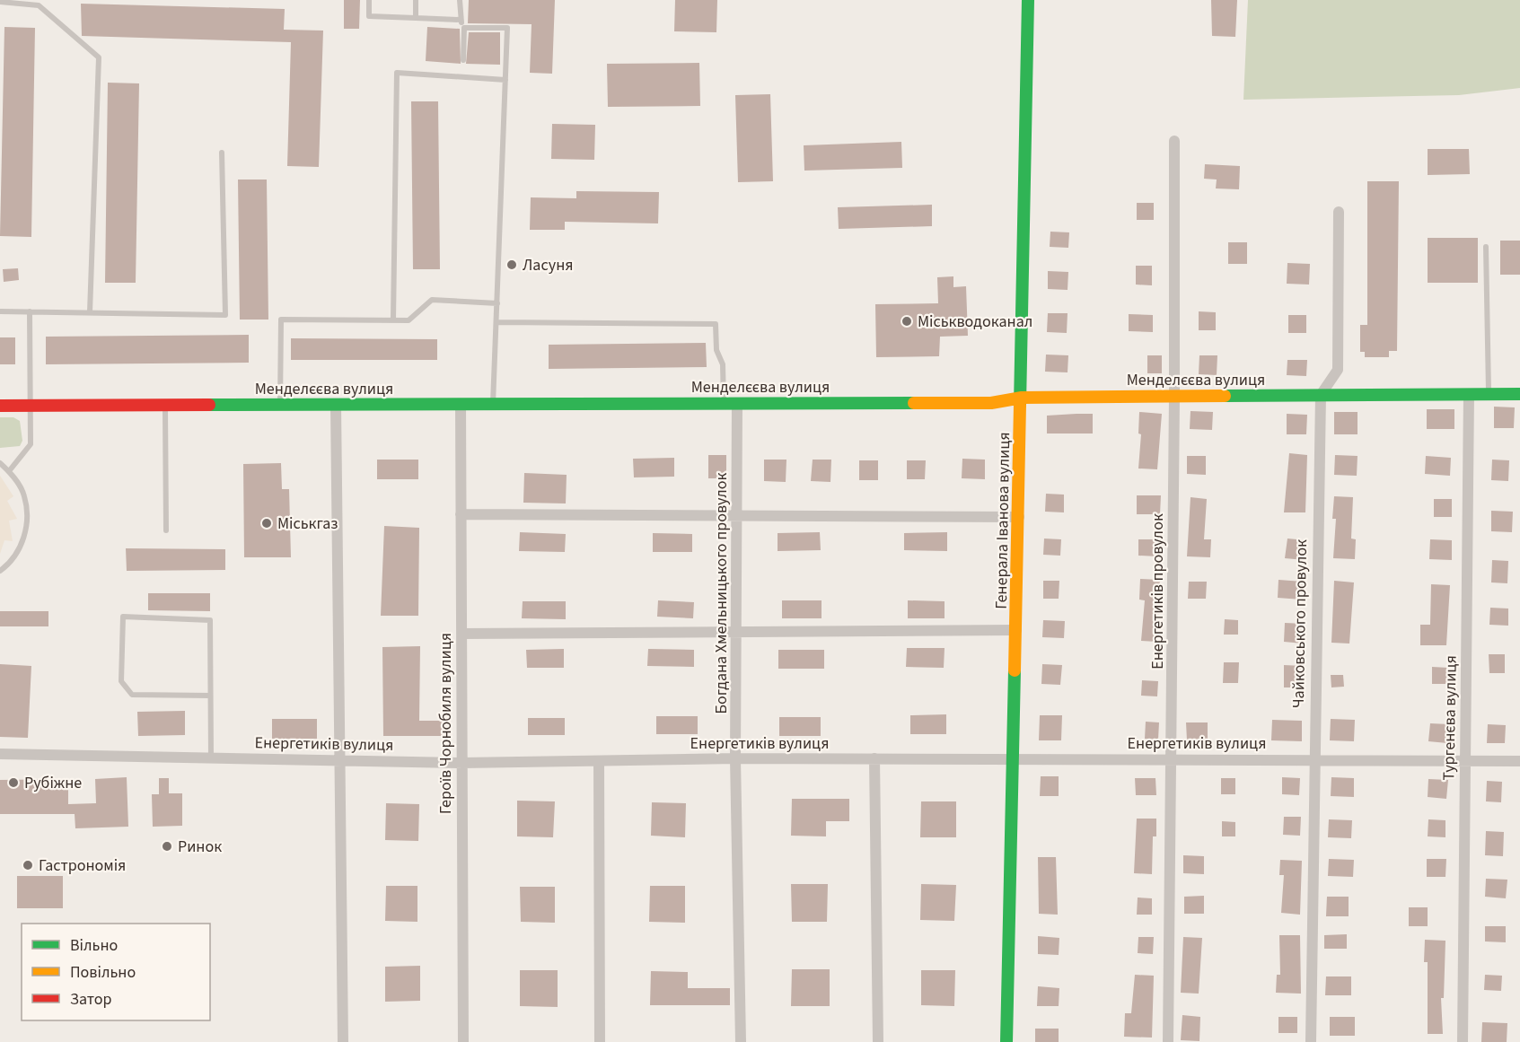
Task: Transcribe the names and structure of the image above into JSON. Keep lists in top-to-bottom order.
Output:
{
  "streets": {
    "street": [
      "Менделєєва вулиця",
      "Генерала Іванова вулиця",
      "Енергетиків провулок",
      "Богдана Хмельницького провулок",
      "Чайковського провулок",
      "Тургенєва вулиця",
      "Героїв Чорнобиля вулиця",
      "Енергетиків вулиця"
    ]
  },
  "crossings": [
    ["Менделєєва вулиця", "Генерала Іванова вулиця"],
    ["Менделєєва вулиця", "Енергетиків провулок"],
    ["Менделєєва вулиця", "Богдана Хмельницького провулок"],
    ["Менделєєва вулиця", "Чайковського провулок"],
    ["Менделєєва вулиця", "Тургенєва вулиця"],
    ["Менделєєва вулиця", "Героїв Чорнобиля вулиця"],
    ["Генерала Іванова вулиця", "Енергетиків вулиця"],
    ["Енергетиків провулок", "Енергетиків вулиця"],
    ["Богдана Хмельницького провулок", "Енергетиків вулиця"],
    ["Чайковського провулок", "Енергетиків вулиця"],
    ["Тургенєва вулиця", "Енергетиків вулиця"],
    ["Героїв Чорнобиля вулиця", "Енергетиків вулиця"]
  ],
  "places": [
    "Ласуня",
    "Міськводоканал",
    "Міськгаз",
    "Рубіжне",
    "Ринок",
    "Гастрономія"
  ],
  "legend": ["Вільно", "Повільно", "Затор"]
}
